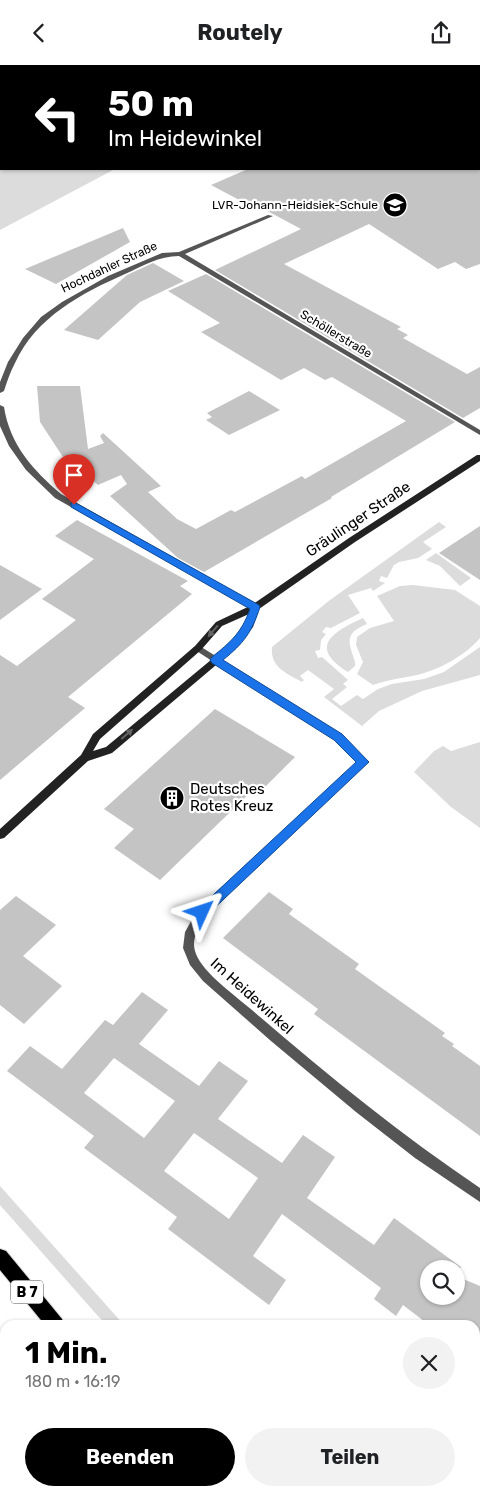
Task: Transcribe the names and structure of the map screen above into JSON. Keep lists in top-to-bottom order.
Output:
{
  "streets": {
    "main road": ["Gräulinger Straße", "B 7"],
    "street": ["Hochdahler Straße", "Schöllerstraße", "Im Heidewinkel"]
  },
  "crossings": [
    ["Hochdahler Straße", "Schöllerstraße"],
    ["Gräulinger Straße", "Im Heidewinkel"]
  ],
  "places": {
    "school or university": ["LVR-Johann-Heidsiek-Schule"],
    "building": ["Deutsches Rotes Kreuz"]
  },
  "page": {
    "header": "Routely",
    "turn": ["50 m", "Im Heidewinkel"],
    "heading": ["1 Min.", "180 m · 16:19"],
    "buttons": ["Beenden", "Teilen"]
  }
}
